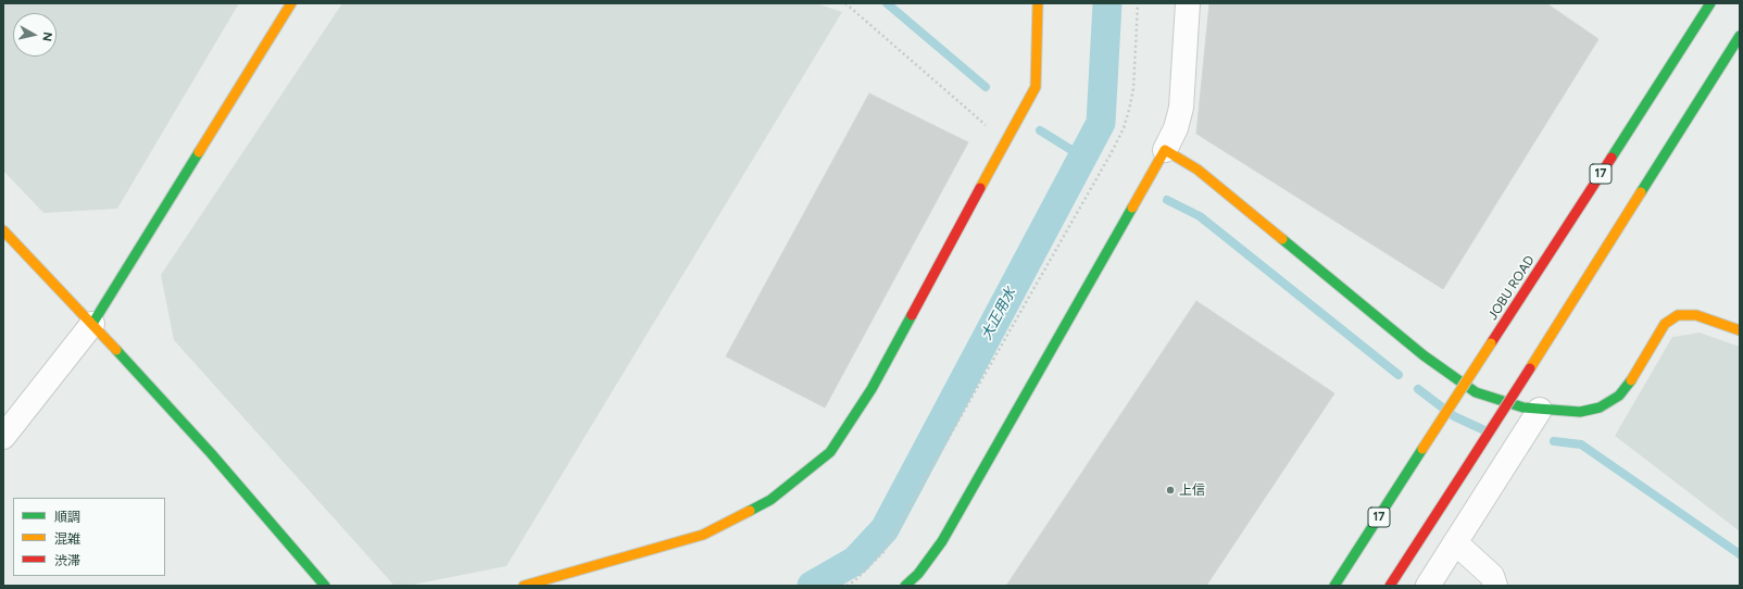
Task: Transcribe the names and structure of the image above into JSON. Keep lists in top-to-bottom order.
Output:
{
  "streets": {
    "main road": ["17", "JOBU ROAD"]
  },
  "water": ["大正用水"],
  "places": ["上信"],
  "legend": ["順調", "混雑", "渋滞"],
  "north": "right"
}
